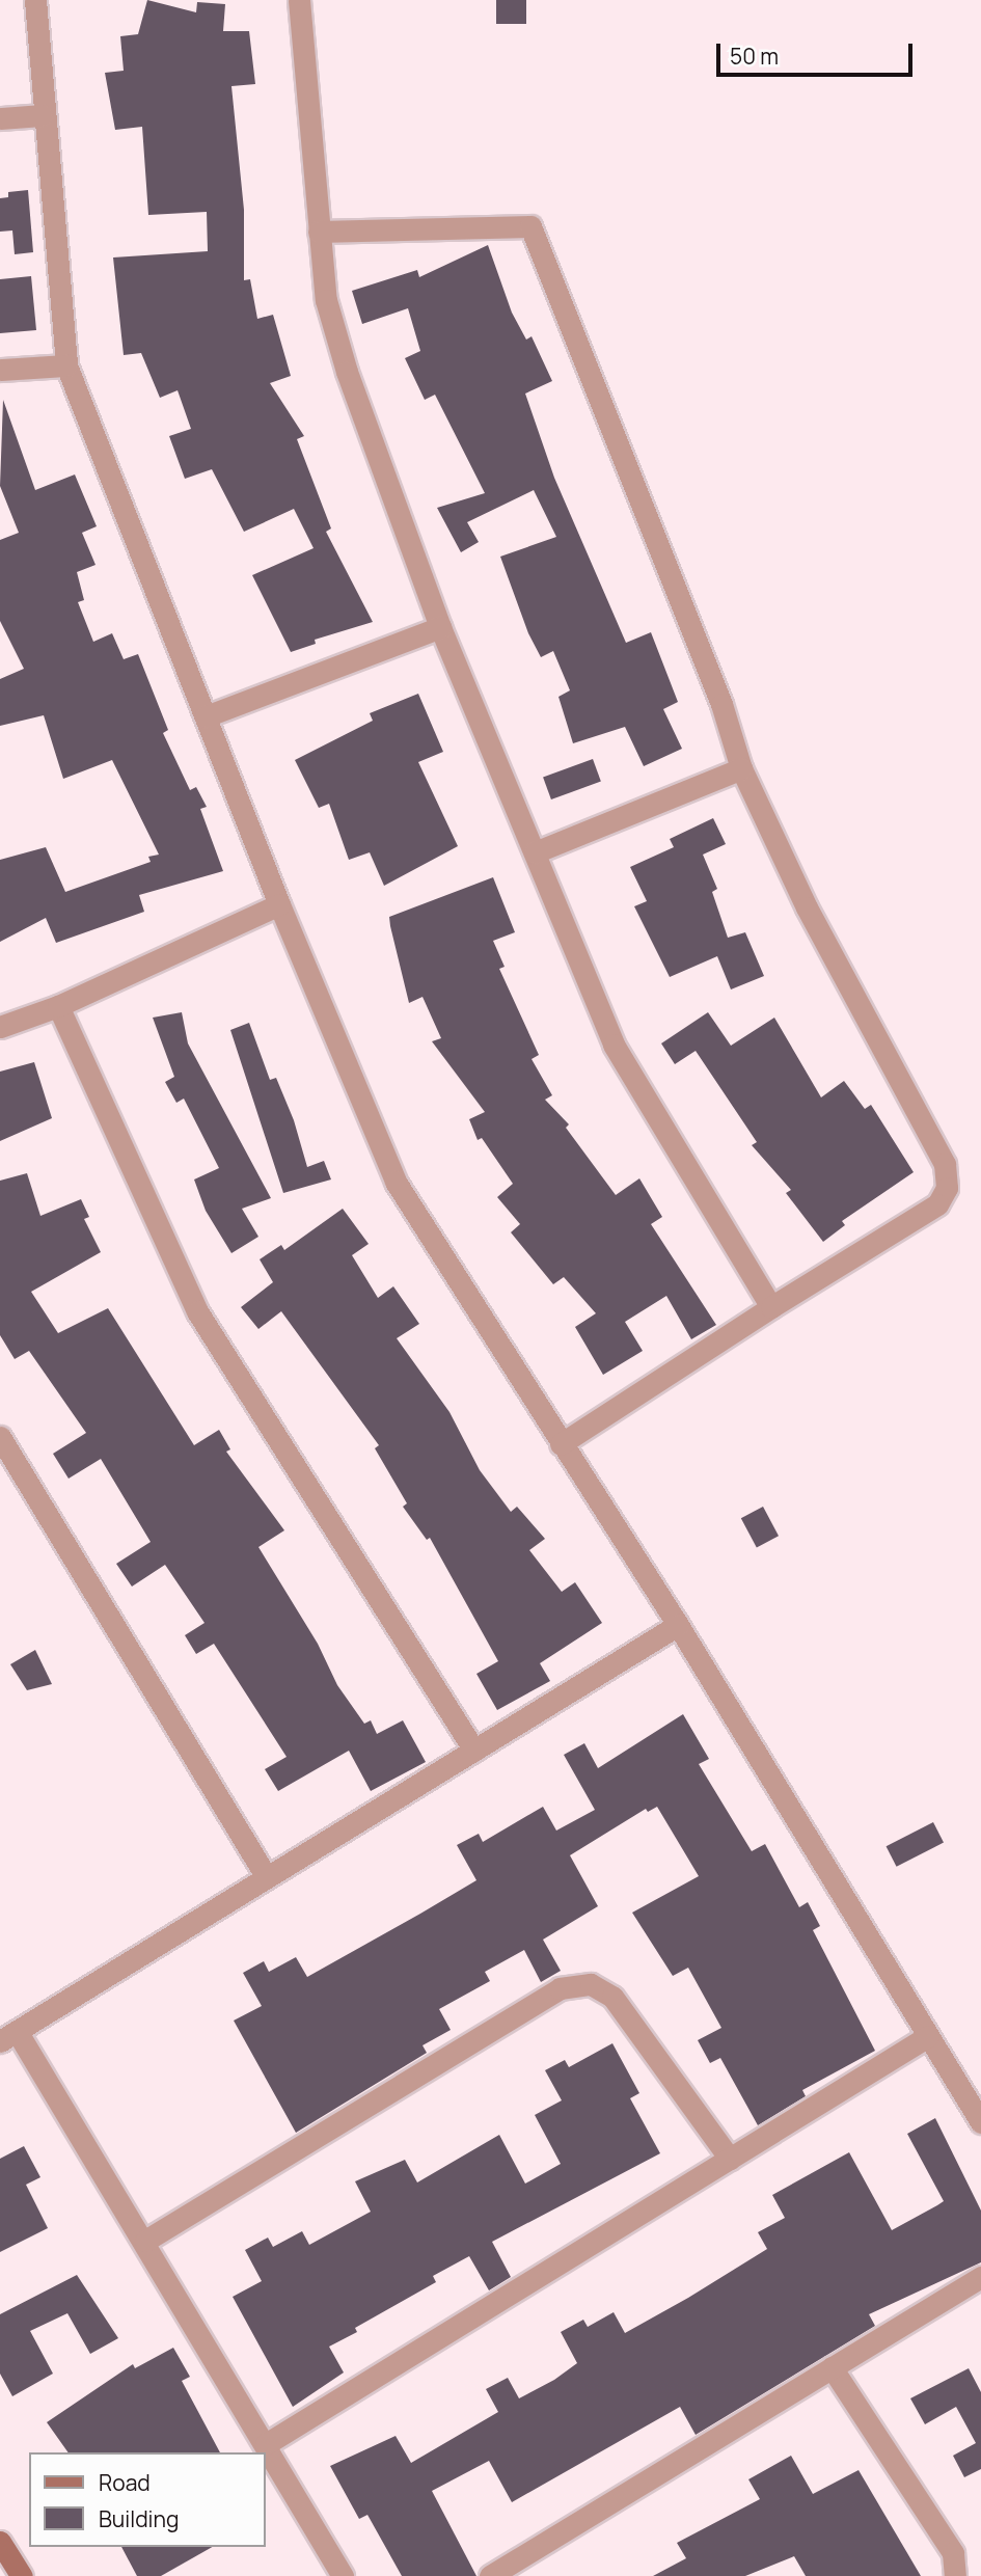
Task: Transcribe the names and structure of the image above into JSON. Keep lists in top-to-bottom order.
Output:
{
  "legend": ["Road", "Building"],
  "scale_bar": "50 m"
}
